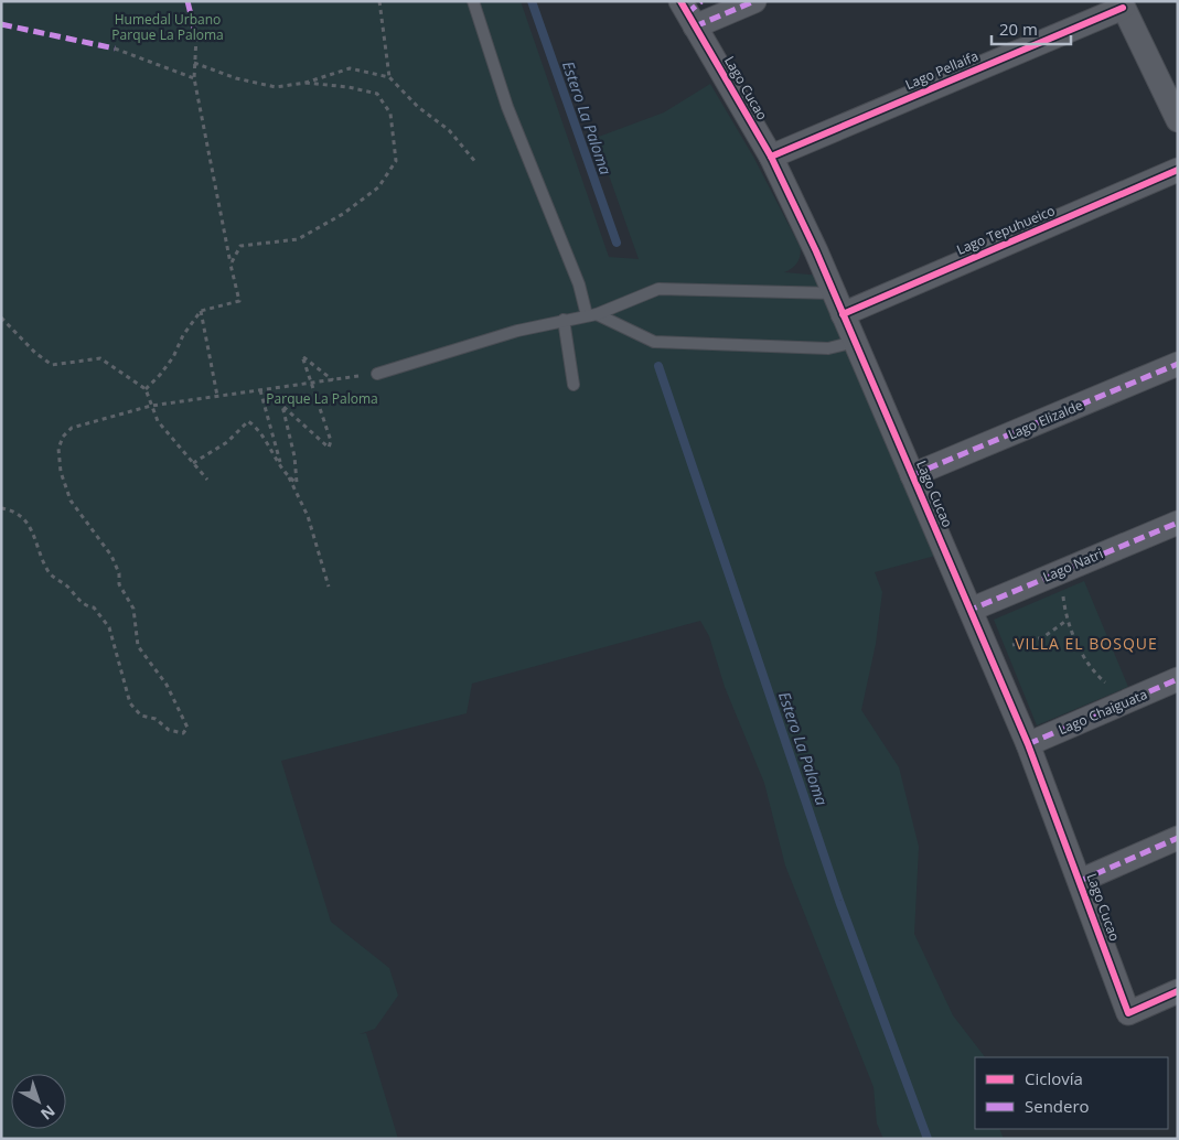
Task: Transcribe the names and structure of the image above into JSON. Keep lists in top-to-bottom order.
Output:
{
  "streets": {
    "street": [
      "Lago Pellaifa",
      "Lago Cucao",
      "Lago Tepuhueico",
      "Lago Elizalde",
      "Lago Natri",
      "Lago Chaiguata"
    ]
  },
  "crossings": [
    ["Lago Pellaifa", "Lago Cucao"],
    ["Lago Cucao", "Lago Tepuhueico"],
    ["Lago Cucao", "Lago Elizalde"],
    ["Lago Cucao", "Lago Natri"],
    ["Lago Cucao", "Lago Chaiguata"]
  ],
  "districts": ["VILLA EL BOSQUE"],
  "water": ["Estero La Paloma"],
  "parks": ["Humedal Urbano Parque La Paloma", "Parque La Paloma"],
  "legend": ["Ciclovía", "Sendero"],
  "scale_bar": "20 m",
  "north": "bottom right"
}
